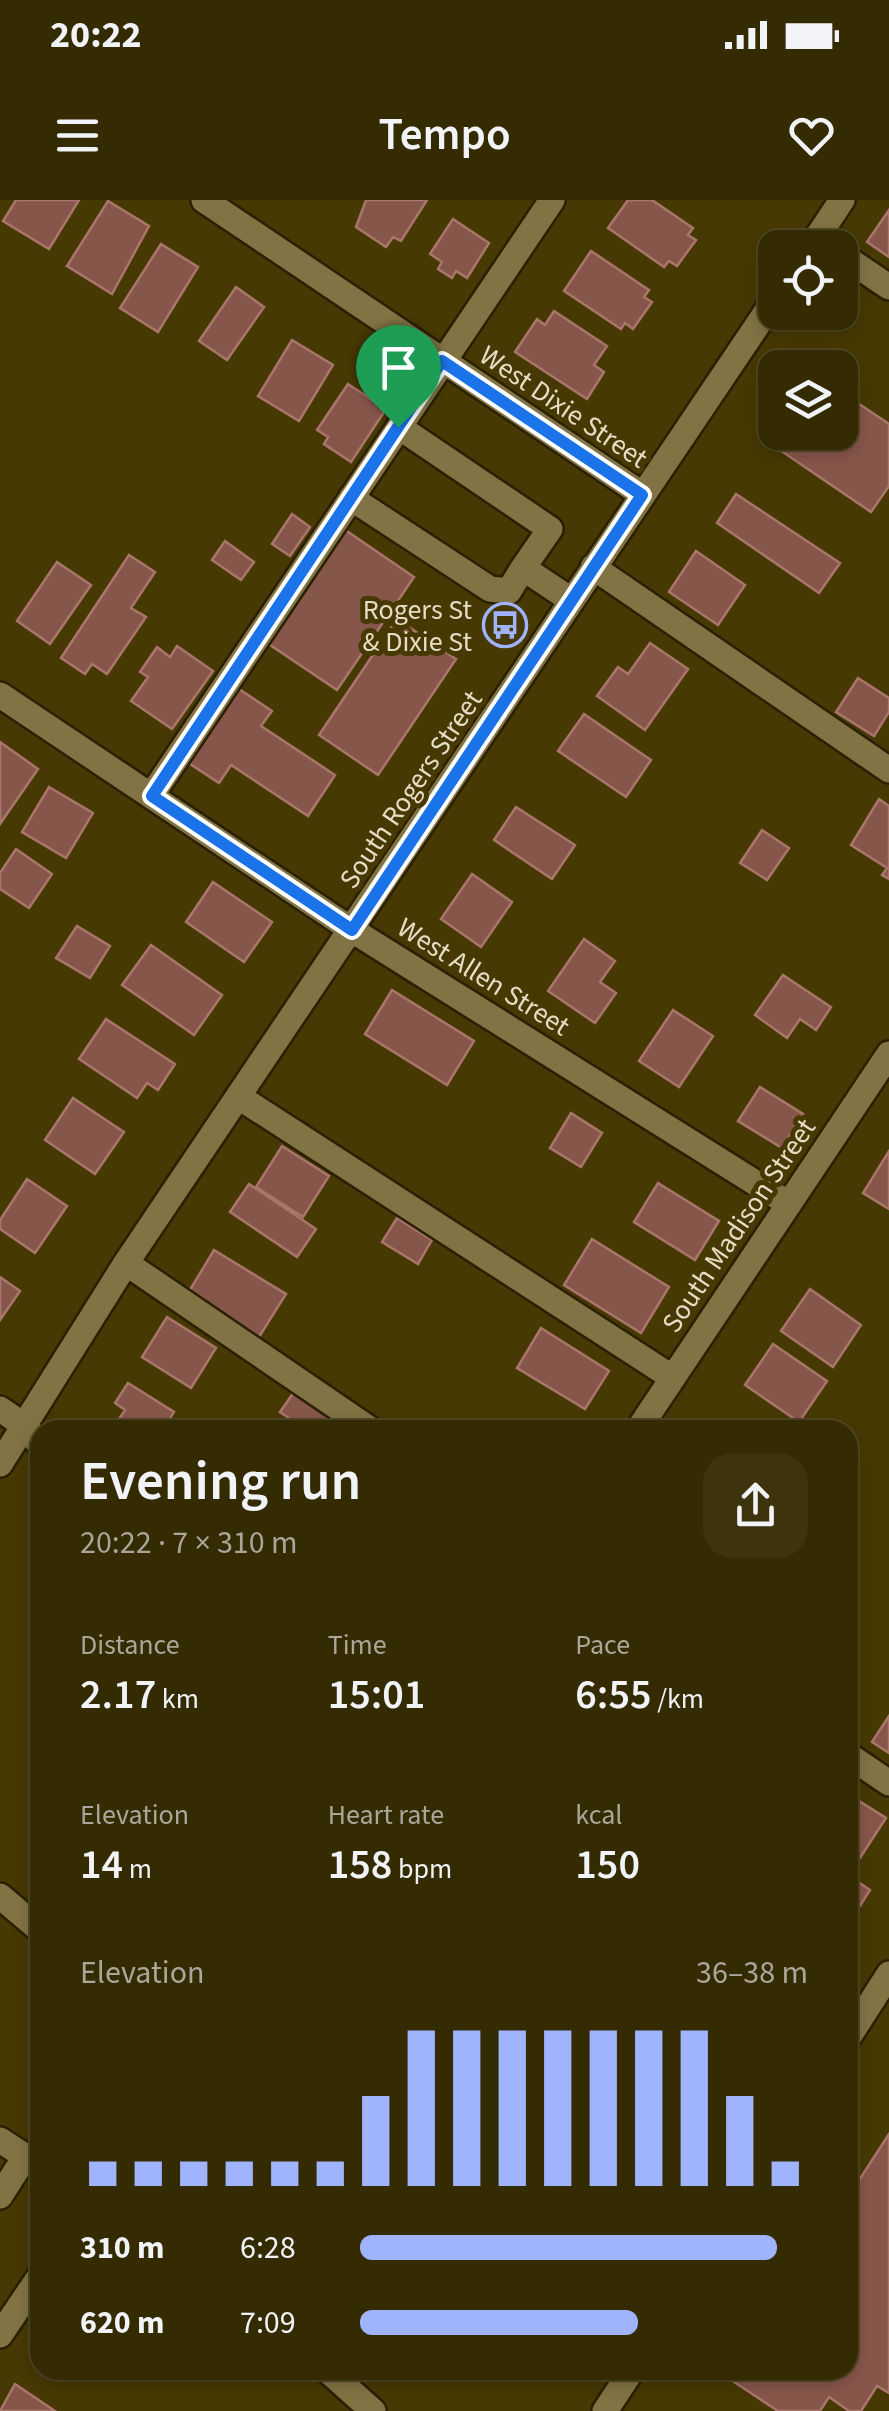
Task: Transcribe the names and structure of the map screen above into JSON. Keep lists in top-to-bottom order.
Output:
{
  "streets": {
    "street": [
      "West Dixie Street",
      "South Rogers Street",
      "West Allen Street",
      "South Madison Street"
    ]
  },
  "crossings": [
    ["West Dixie Street", "South Rogers Street"],
    ["South Rogers Street", "West Allen Street"],
    ["West Allen Street", "South Madison Street"]
  ],
  "places": {
    "bus stop": ["Rogers St & Dixie St"]
  },
  "page": {
    "status": "20:22",
    "header": "Tempo",
    "heading": ["Evening run", "20:22 · 7 × 310 m"],
    "stats": [
      ["Distance", "2.17 km"],
      ["Time", "15:01"],
      ["Pace", "6:55 /km"],
      ["Elevation", "14 m"],
      ["Heart rate", "158 bpm"],
      ["kcal", "150"]
    ],
    "chart": ["Elevation", "36–38 m"],
    "list": [
      {
        "name": "310 m",
        "note": "6:28"
      },
      {
        "name": "620 m",
        "note": "7:09"
      }
    ]
  }
}
